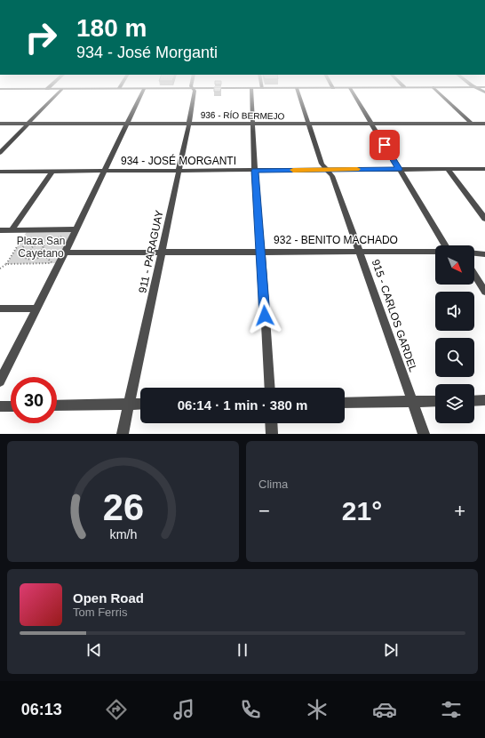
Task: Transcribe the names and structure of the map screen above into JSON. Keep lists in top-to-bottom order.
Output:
{
  "streets": {
    "street": [
      "936 - RÍO BERMEJO",
      "934 - JOSÉ MORGANTI",
      "932 - BENITO MACHADO",
      "911 - PARAGUAY",
      "915 - CARLOS GARDEL"
    ]
  },
  "crossings": [
    ["936 - RÍO BERMEJO", "911 - PARAGUAY"],
    ["936 - RÍO BERMEJO", "915 - CARLOS GARDEL"],
    ["934 - JOSÉ MORGANTI", "911 - PARAGUAY"],
    ["934 - JOSÉ MORGANTI", "915 - CARLOS GARDEL"],
    ["932 - BENITO MACHADO", "911 - PARAGUAY"],
    ["932 - BENITO MACHADO", "915 - CARLOS GARDEL"]
  ],
  "parks": ["Plaza San Cayetano"],
  "north": "bottom right",
  "page": {
    "turn": ["180 m", "934 - José Morganti"],
    "limit": "30",
    "trip": "06:14 · 1 min · 380 m",
    "tile": "Clima",
    "heat": ["−", "21°", "+"],
    "song": ["Open Road", "Tom Ferris"],
    "tabs": "06:13",
    "gauge": ["26", "km/h"]
  }
}
